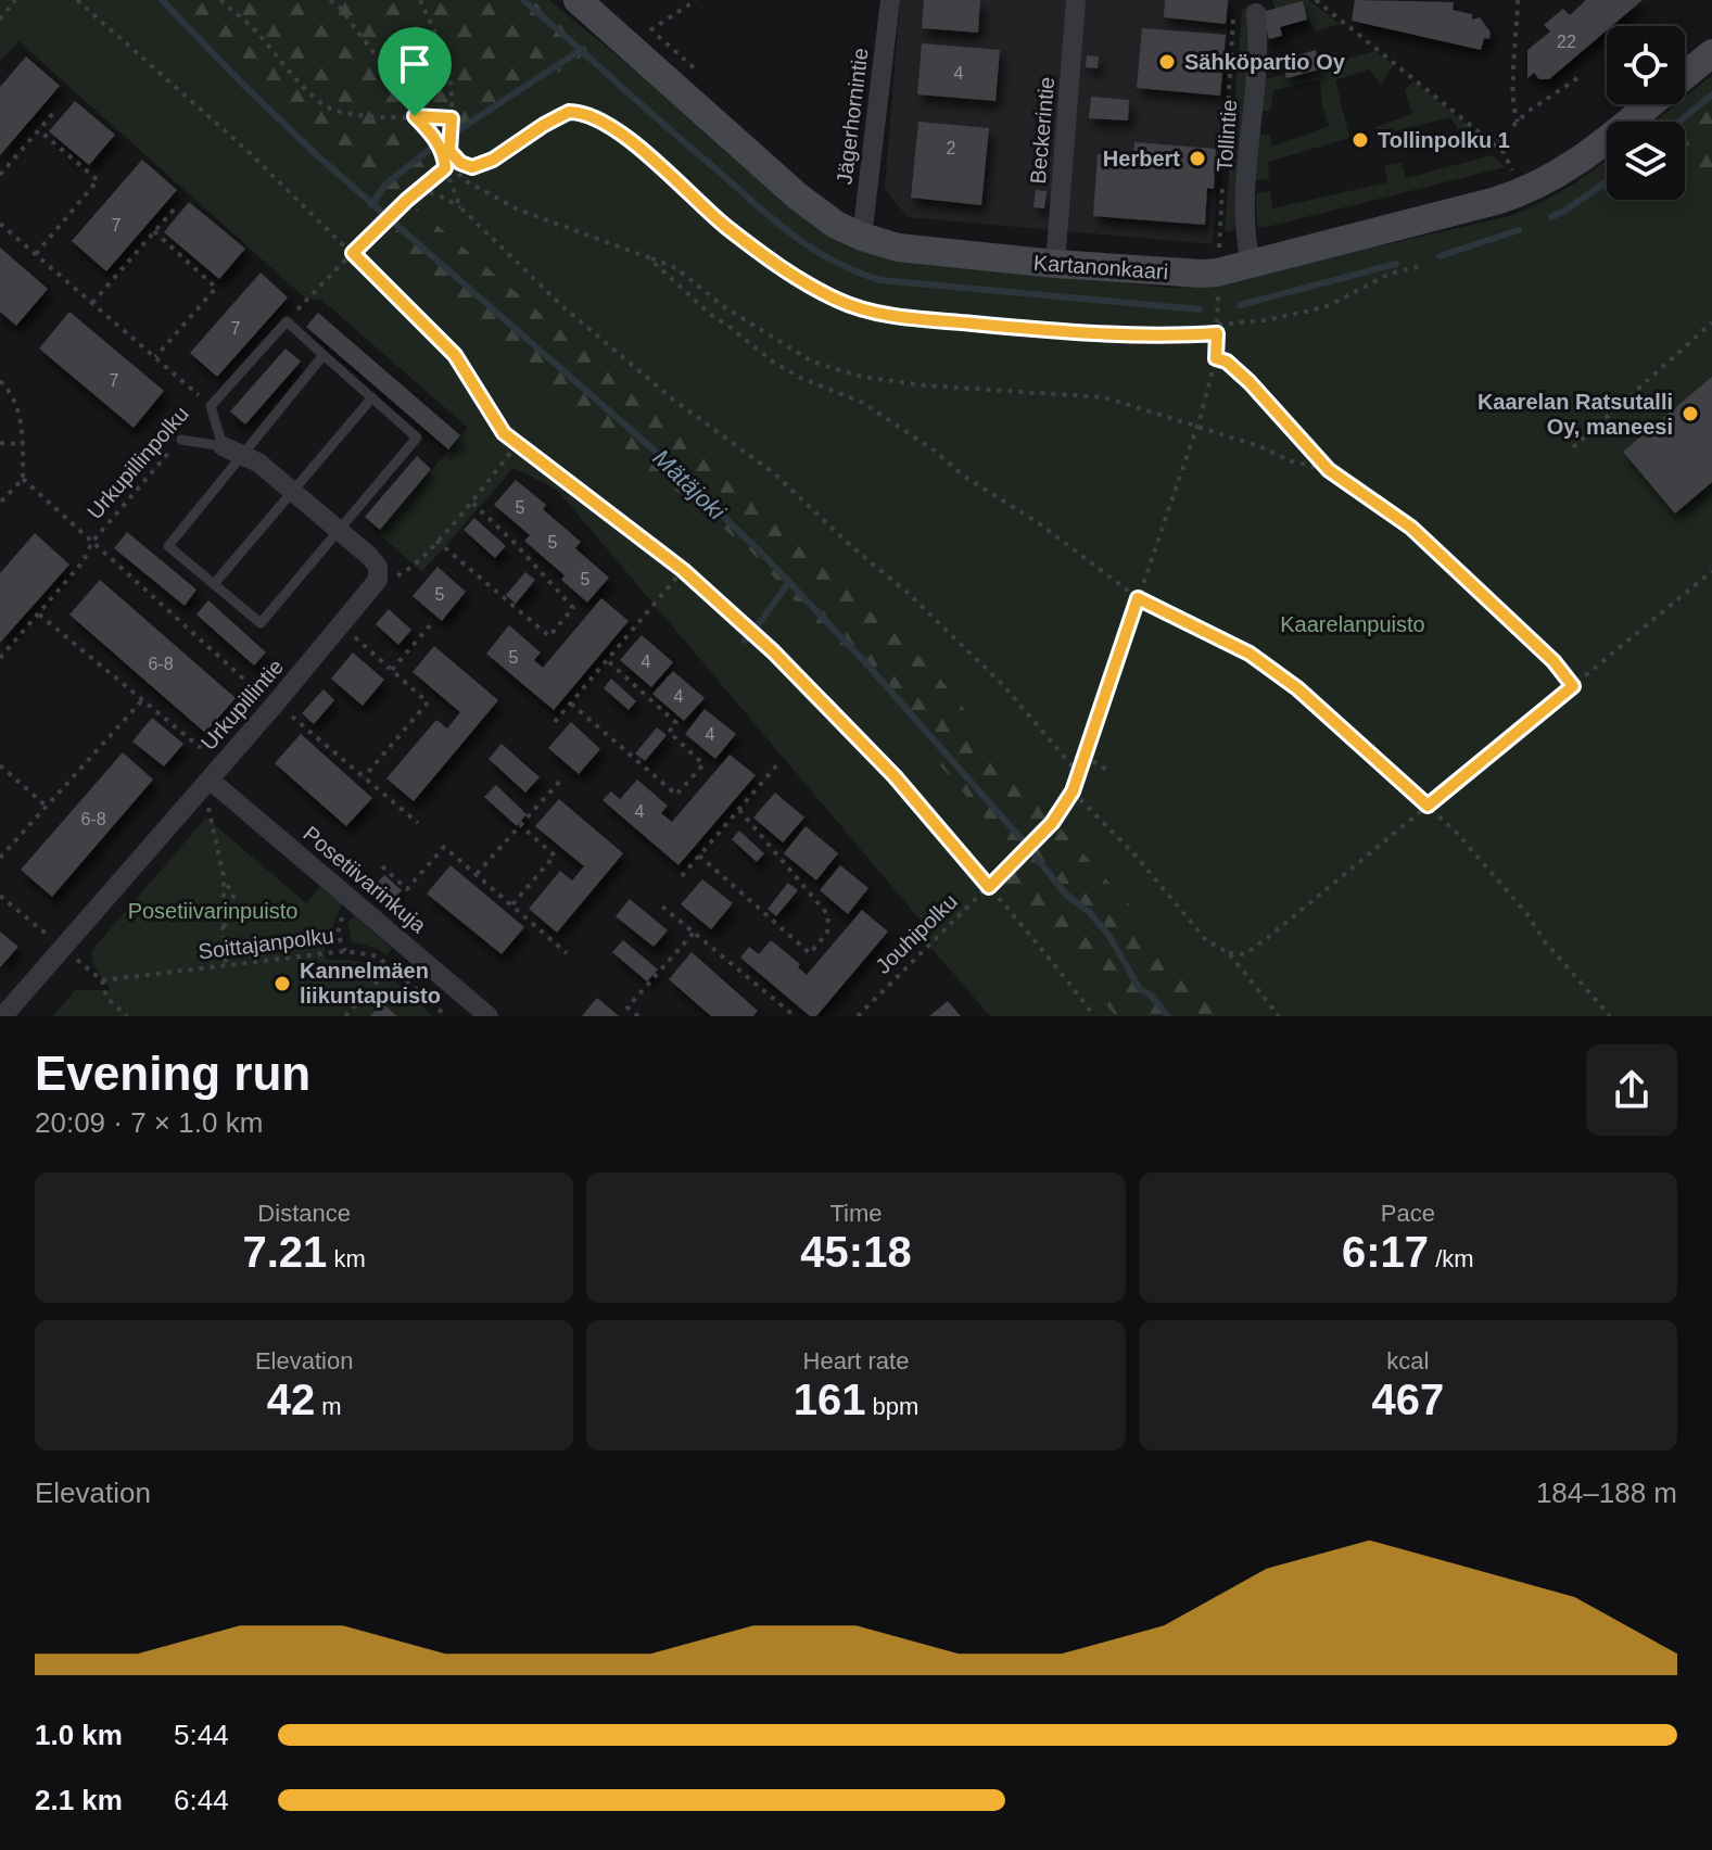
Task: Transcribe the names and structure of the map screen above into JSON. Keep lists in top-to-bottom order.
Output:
{
  "streets": {
    "street": [
      "Jägerhornintie",
      "Beckerintie",
      "Tollintie",
      "Kartanonkaari",
      "Urkupillintie",
      "Posetiivarinkuja"
    ],
    "path": ["Urkupillinpolku", "Jouhipolku", "Soittajanpolku"]
  },
  "crossings": [
    ["Jägerhornintie", "Kartanonkaari"],
    ["Beckerintie", "Kartanonkaari"],
    ["Tollintie", "Kartanonkaari"],
    ["Urkupillintie", "Posetiivarinkuja"]
  ],
  "water": ["Mätäjoki"],
  "parks": ["Kaarelanpuisto", "Posetiivarinpuisto"],
  "places": [
    "Sähköpartio Oy",
    "Tollinpolku 1",
    "Herbert",
    "Kaarelan Ratsutalli Oy, maneesi",
    "Kannelmäen liikuntapuisto"
  ],
  "house_numbers": [
    "22",
    "4",
    "2",
    "7",
    "7",
    "7",
    "5",
    "5",
    "5",
    "5",
    "5",
    "4",
    "6-8",
    "4",
    "4",
    "4",
    "6-8"
  ],
  "page": {
    "heading": ["Evening run", "20:09 · 7 × 1.0 km"],
    "stats": [
      ["Distance", "7.21 km"],
      ["Time", "45:18"],
      ["Pace", "6:17 /km"],
      ["Elevation", "42 m"],
      ["Heart rate", "161 bpm"],
      ["kcal", "467"]
    ],
    "chart": ["Elevation", "184–188 m"],
    "list": [
      {
        "name": "1.0 km",
        "note": "5:44"
      },
      {
        "name": "2.1 km",
        "note": "6:44"
      }
    ]
  }
}
